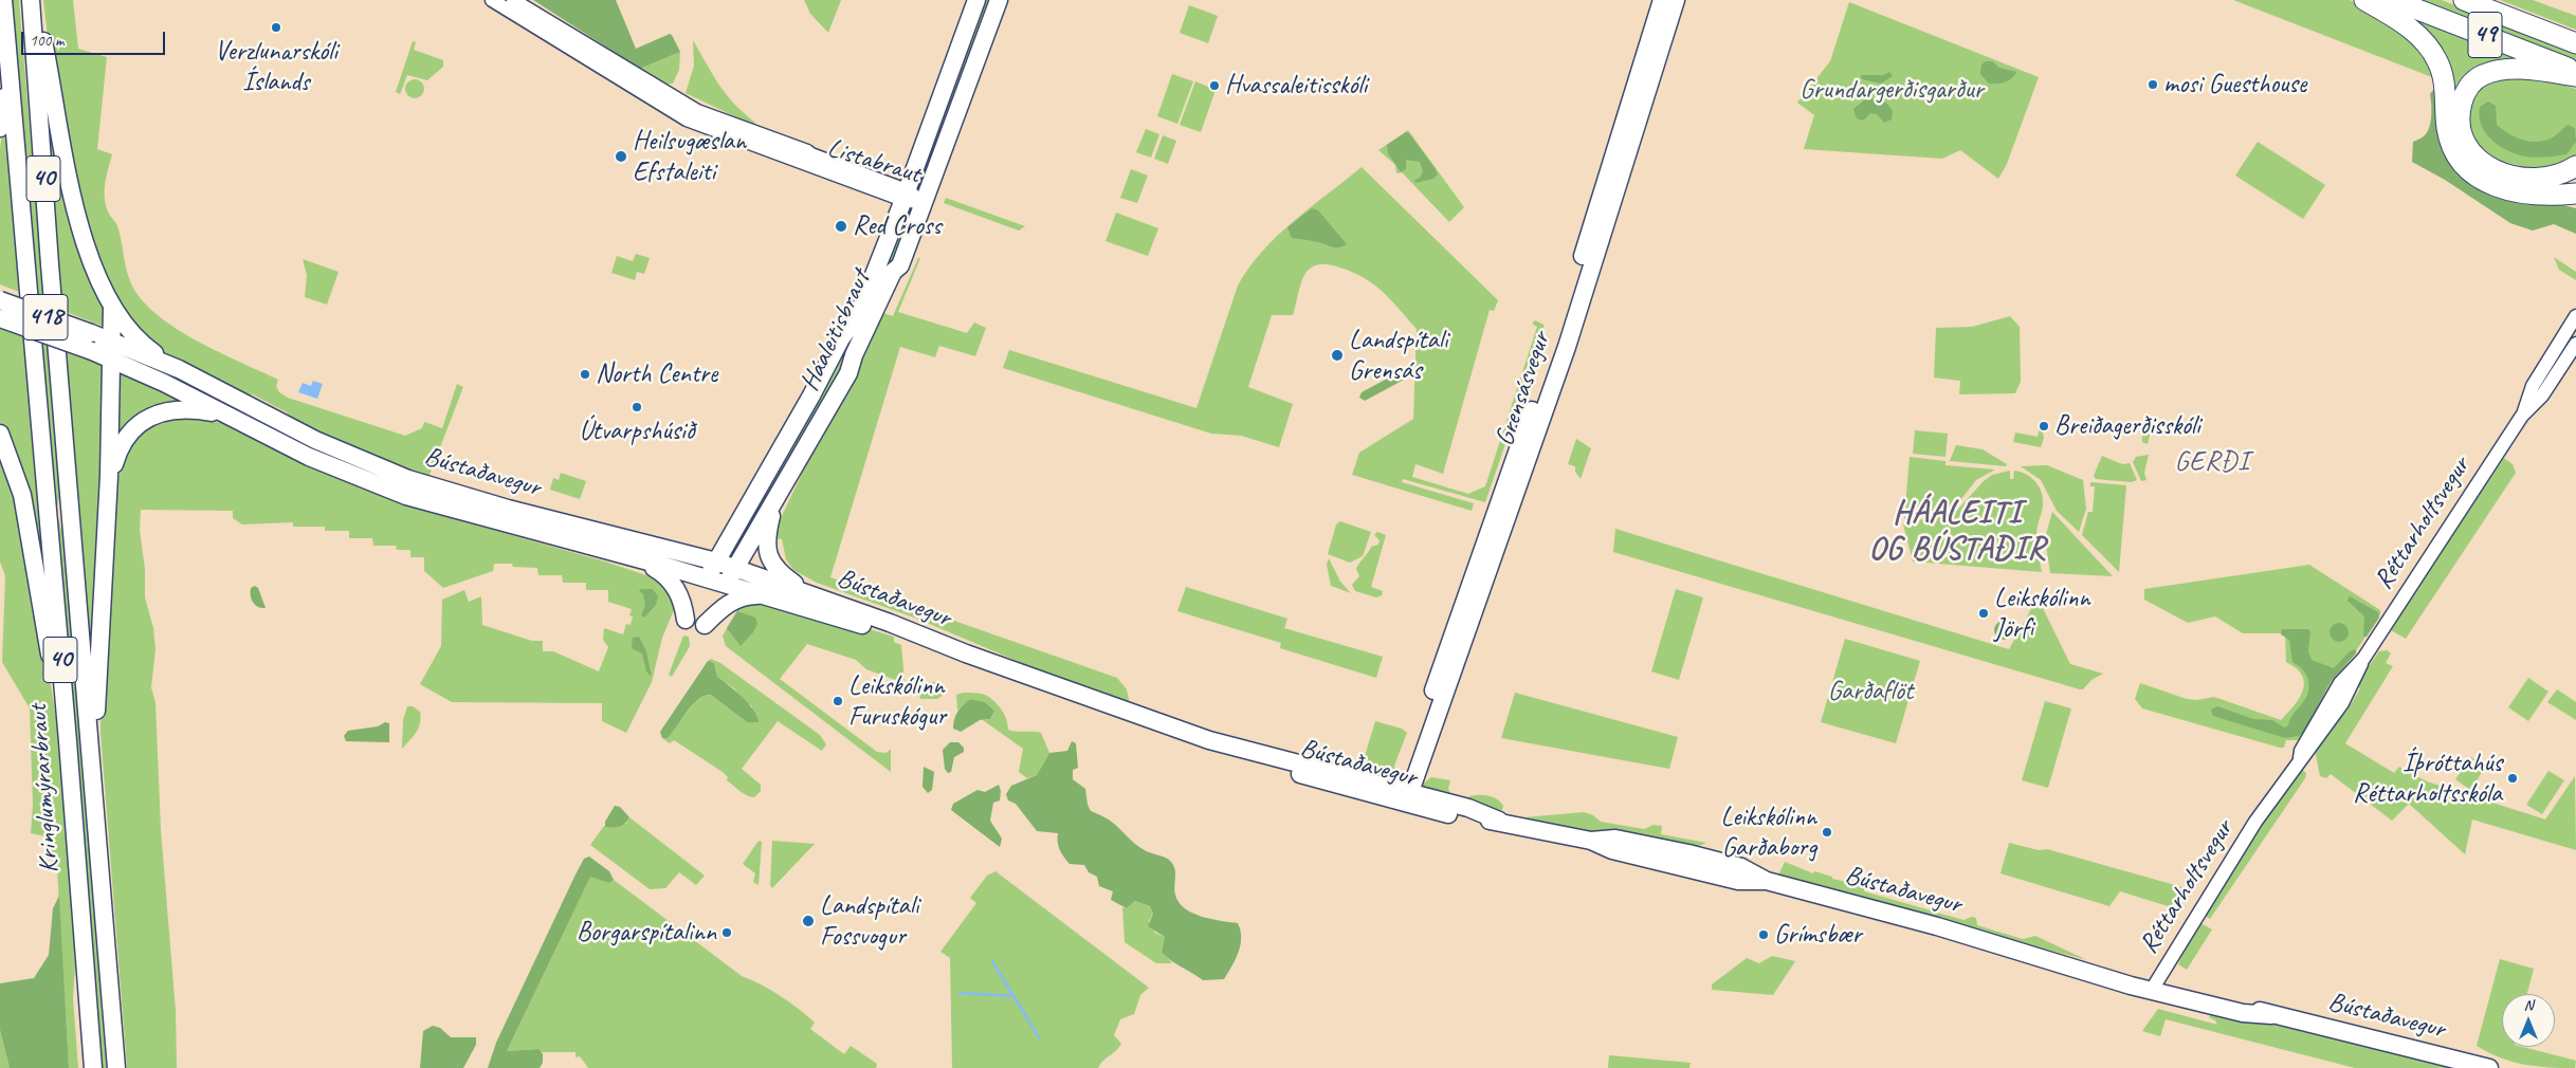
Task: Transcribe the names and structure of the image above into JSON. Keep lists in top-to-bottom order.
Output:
{
  "streets": {
    "highway": ["49"],
    "main road": [
      "40",
      "418",
      "Háaleitisbraut",
      "Grensásvegur",
      "Bústaðavegur",
      "Kringlumýrarbraut"
    ],
    "street": ["Listabraut", "Réttarholtsvegur"]
  },
  "crossings": [
    ["Listabraut", "Háaleitisbraut"],
    ["Háaleitisbraut", "Bústaðavegur"],
    ["Grensásvegur", "Bústaðavegur"],
    ["Bústaðavegur", "Réttarholtsvegur"]
  ],
  "districts": ["GERÐI", "HÁALEITI OG BÚSTAÐIR"],
  "parks": ["Grundargerðisgarður", "Garðaflöt"],
  "places": [
    "Verzlunarskóli Íslands",
    "mosi Guesthouse",
    "Hvassaleitisskóli",
    "Heilsugæslan Efstaleiti",
    "Red Cross",
    "Landspítali Grensás",
    "North Centre",
    "Útvarpshúsið",
    "Breiðagerðisskóli",
    "Leikskólinn Jörfi",
    "Leikskólinn Furuskógur",
    "Íþróttahús Réttarholtsskóla",
    "Leikskólinn Garðaborg",
    "Landspítali Fossvogur",
    "Borgarspítalinn",
    "Grímsbær"
  ],
  "scale_bar": "100 m",
  "north": "top"
}
